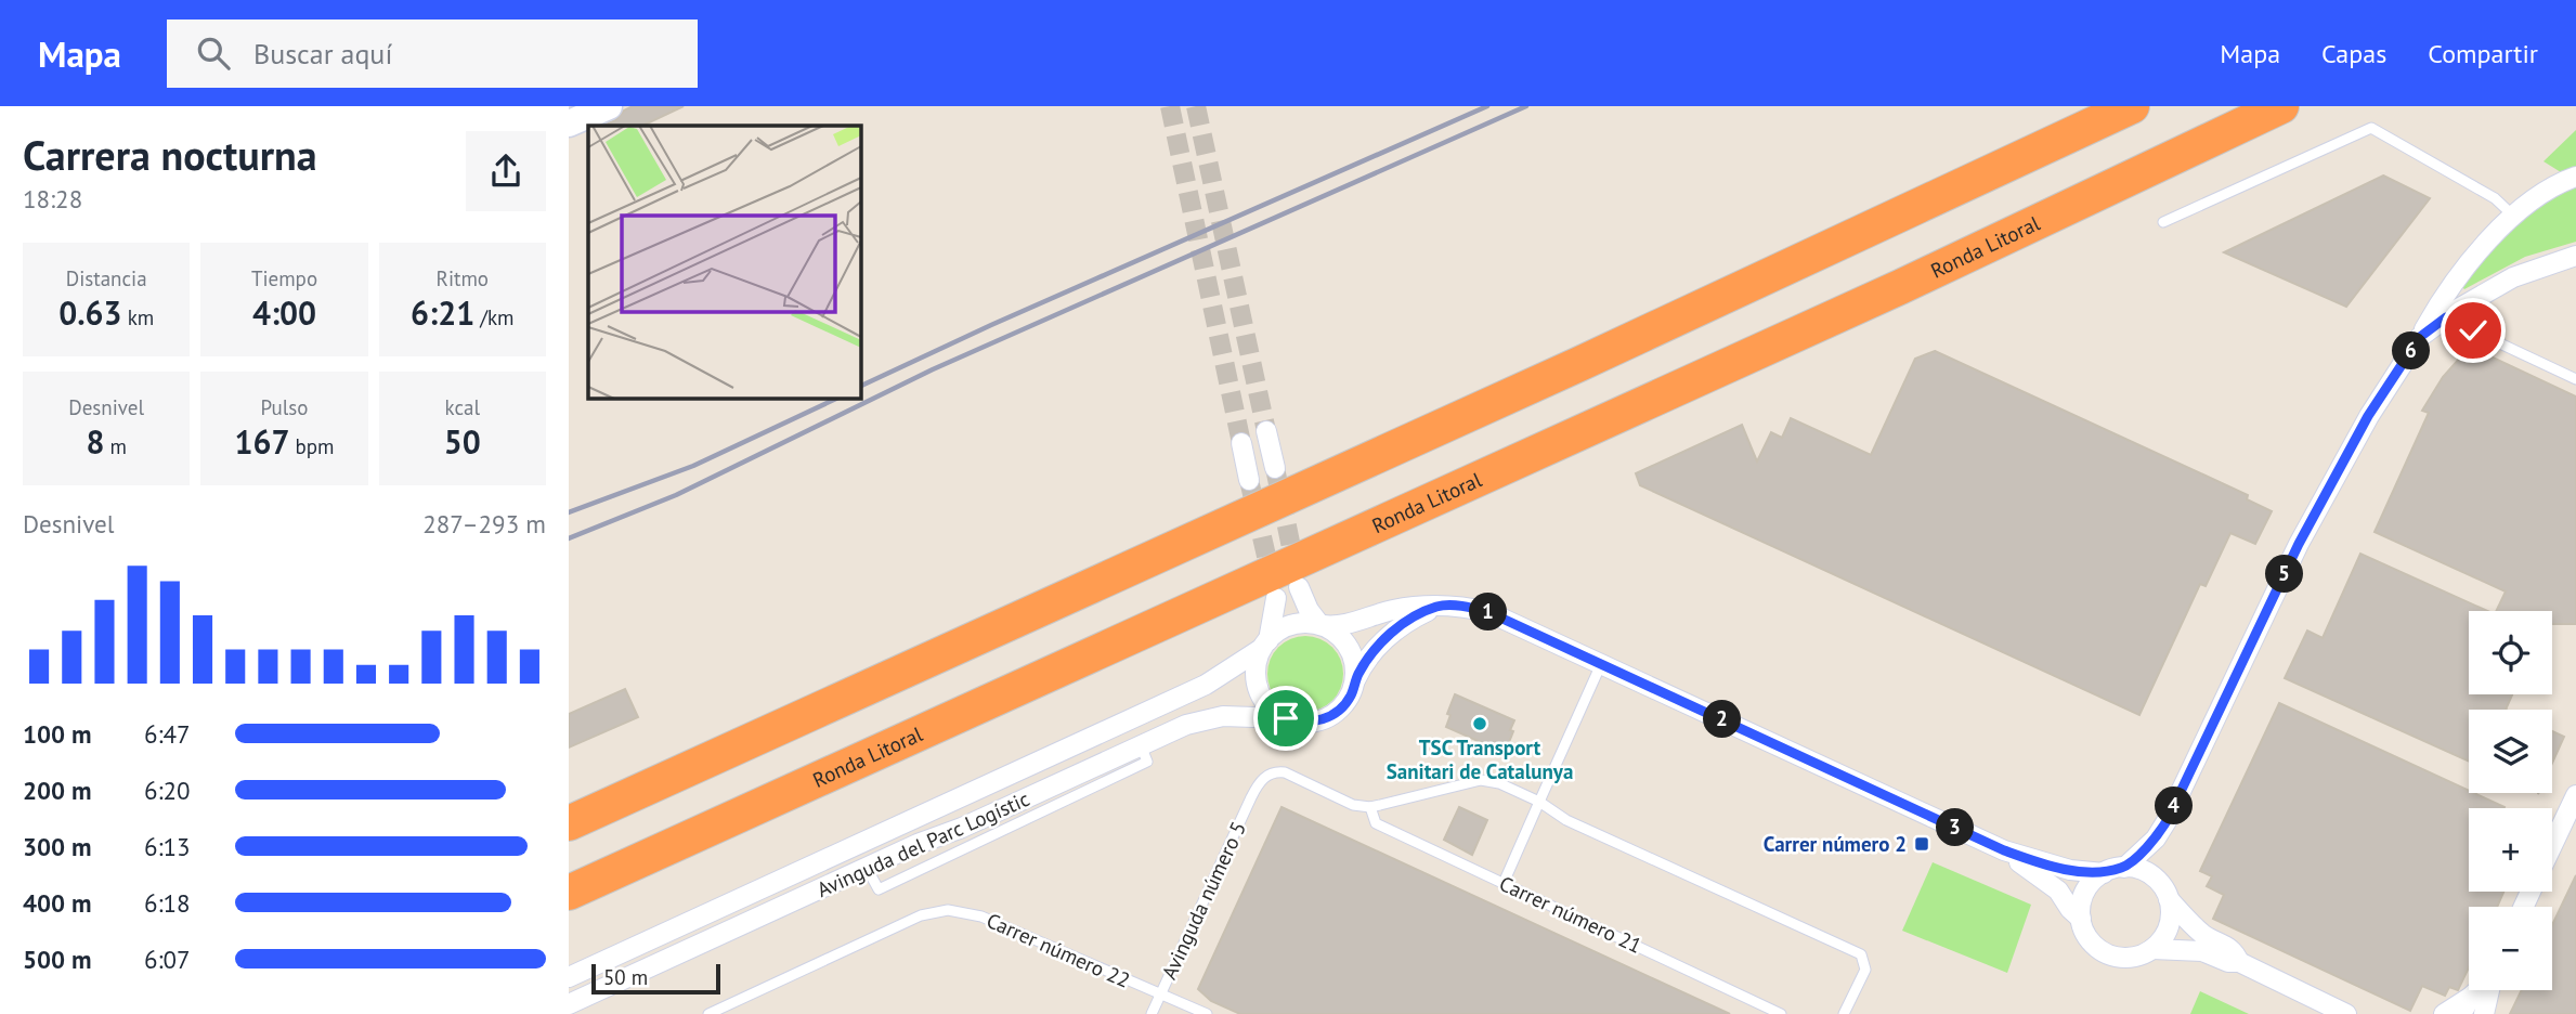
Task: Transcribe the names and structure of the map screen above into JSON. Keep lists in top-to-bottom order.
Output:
{
  "streets": {
    "highway": ["Ronda Litoral"],
    "street": ["Avinguda del Parc Logístic"],
    "lane": ["Avinguda número 5", "Carrer número 21", "Carrer número 22"]
  },
  "crossings": [
    ["Avinguda número 5", "Carrer número 21"],
    ["Avinguda número 5", "Carrer número 22"]
  ],
  "places": {
    "other": ["TSC Transport Sanitari de Catalunya"],
    "transit": ["Carrer número 2"]
  },
  "scale_bar": "50 m",
  "page": {
    "header": "Mapa",
    "search": "Buscar aquí",
    "nav": ["Mapa", "Capas", "Compartir"],
    "heading": ["Carrera nocturna", "18:28"],
    "stats": [
      ["Distancia", "0.63 km"],
      ["Tiempo", "4:00"],
      ["Ritmo", "6:21 /km"],
      ["Desnivel", "8 m"],
      ["Pulso", "167 bpm"],
      ["kcal", "50"]
    ],
    "pins": [
      "6",
      "5",
      "1",
      "2",
      "4",
      "3"
    ],
    "chart": ["Desnivel", "287–293 m"],
    "map_buttons": ["+", "−"],
    "list": [
      {
        "name": "100 m",
        "note": "6:47"
      },
      {
        "name": "200 m",
        "note": "6:20"
      },
      {
        "name": "300 m",
        "note": "6:13"
      },
      {
        "name": "400 m",
        "note": "6:18"
      },
      {
        "name": "500 m",
        "note": "6:07"
      }
    ],
    "scale": "50 m"
  }
}
